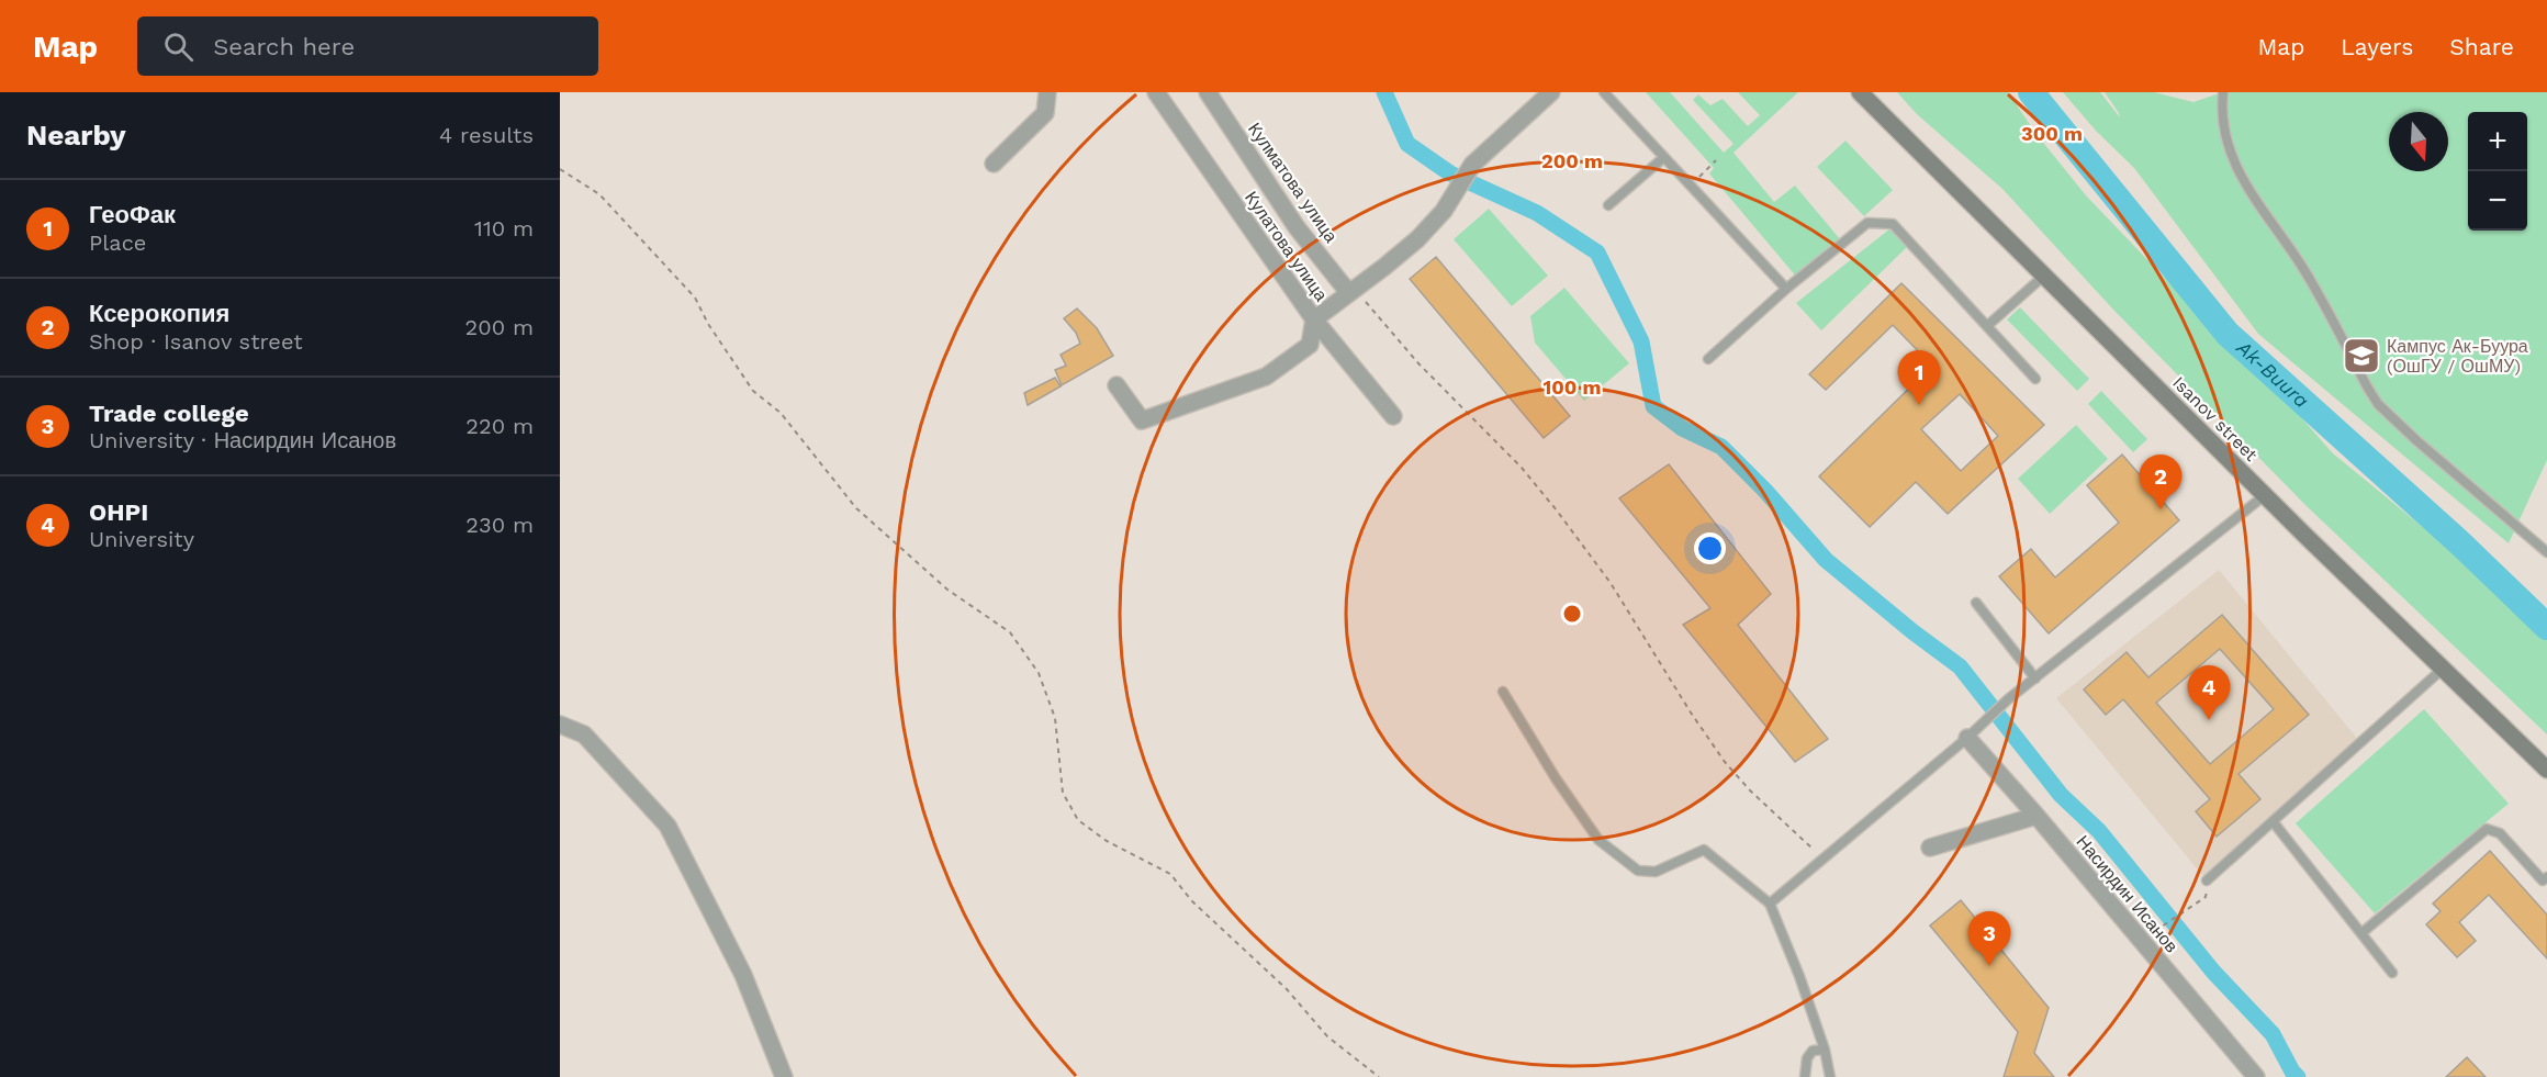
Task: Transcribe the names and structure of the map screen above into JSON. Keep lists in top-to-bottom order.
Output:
{
  "streets": {
    "main road": ["Isanov street"],
    "street": ["Кулматова улица", "Кулатова улица", "Насирдин Исанов"]
  },
  "water": ["Ak-Buura"],
  "places": {
    "school or university": ["Кампус Ак-Буура (ОшГУ / ОшМУ)"]
  },
  "north": "bottom",
  "page": {
    "header": "Map",
    "search": "Search here",
    "nav": ["Map", "Layers", "Share"],
    "heading": ["Nearby", "4 results"],
    "map_buttons": ["+", "−"],
    "list": [
      {
        "mark": "1",
        "name": "ГеоФак",
        "note": "Place",
        "value": "110 m"
      },
      {
        "mark": "2",
        "name": "Ксерокопия",
        "note": "Shop · Isanov street",
        "value": "200 m"
      },
      {
        "mark": "3",
        "name": "Trade college",
        "note": "University · Насирдин Исанов",
        "value": "220 m"
      },
      {
        "mark": "4",
        "name": "OHPI",
        "note": "University",
        "value": "230 m"
      }
    ],
    "pins": [
      "1",
      "2",
      "4",
      "3"
    ]
  },
  "rings": ["300 m", "200 m", "100 m"]
}
